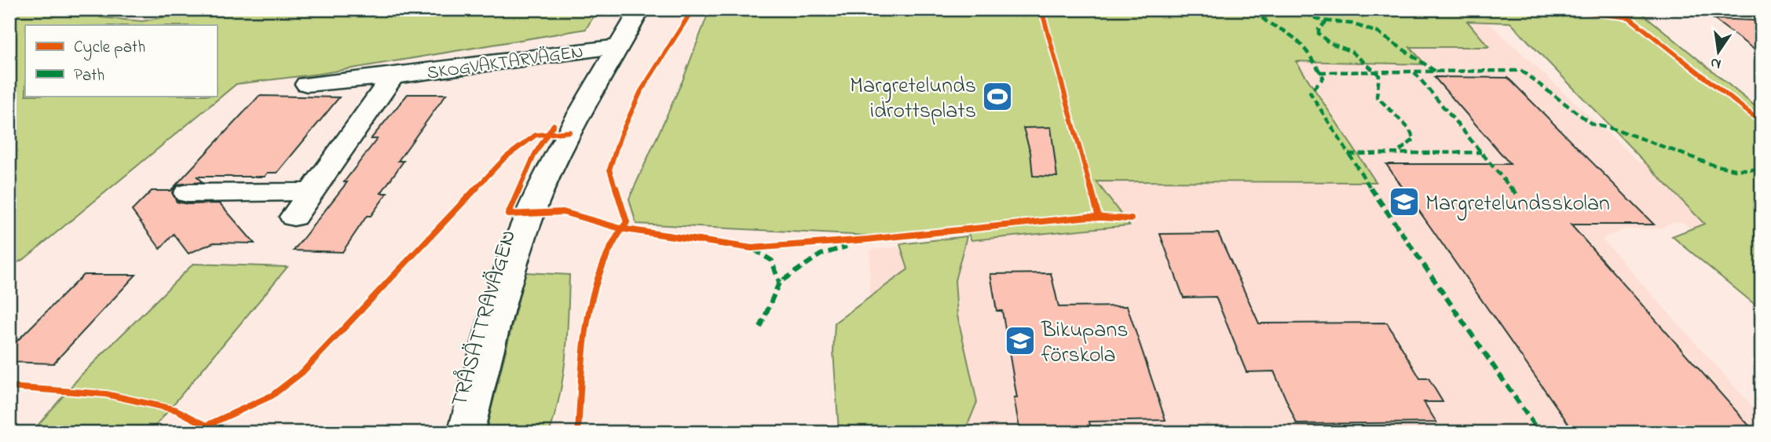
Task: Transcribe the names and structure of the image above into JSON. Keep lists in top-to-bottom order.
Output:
{
  "streets": {
    "street": ["SKOGVAKTARVÄGEN", "TRÅSÄTTRAVÄGEN"]
  },
  "crossings": [
    ["SKOGVAKTARVÄGEN", "TRÅSÄTTRAVÄGEN"]
  ],
  "places": {
    "sports": ["Margretelunds idrottsplats"],
    "school or university": ["Margretelundsskolan", "Bikupans förskola"]
  },
  "legend": ["Cycle path", "Path"],
  "north": "bottom"
}
